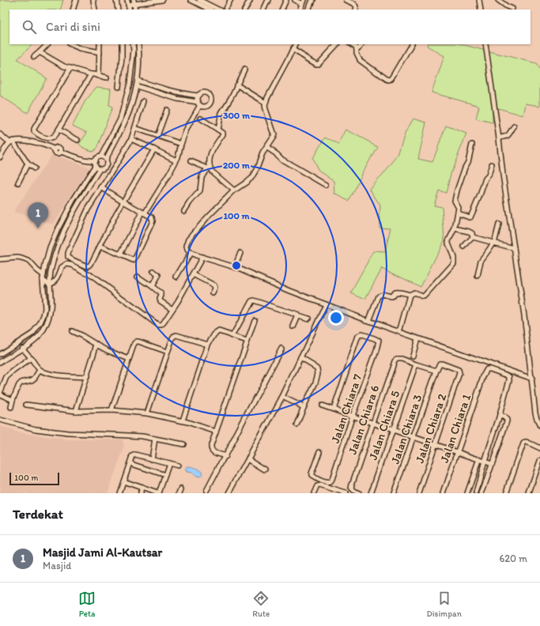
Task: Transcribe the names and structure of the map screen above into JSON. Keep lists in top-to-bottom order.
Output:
{
  "streets": {
    "street": [
      "Jalan Chiara 7",
      "Jalan Chiara 6",
      "Jalan Chiara 5",
      "Jalan Chiara 2",
      "Jalan Chiara 1",
      "Jalan Chiara 3"
    ]
  },
  "crossings": [
    ["Jalan Chiara 6", "Jalan Chiara 5"],
    ["Jalan Chiara 2", "Jalan Chiara 3"]
  ],
  "scale_bar": "100 m",
  "page": {
    "search": "Cari di sini",
    "pins": "1",
    "scale": "100 m",
    "heading": "Terdekat",
    "list": [
      {
        "mark": "1",
        "name": "Masjid Jami Al-Kautsar",
        "note": "Masjid",
        "value": "620 m"
      }
    ],
    "nav": ["Peta", "Rute", "Disimpan"]
  },
  "rings": ["300 m", "200 m", "100 m"]
}
